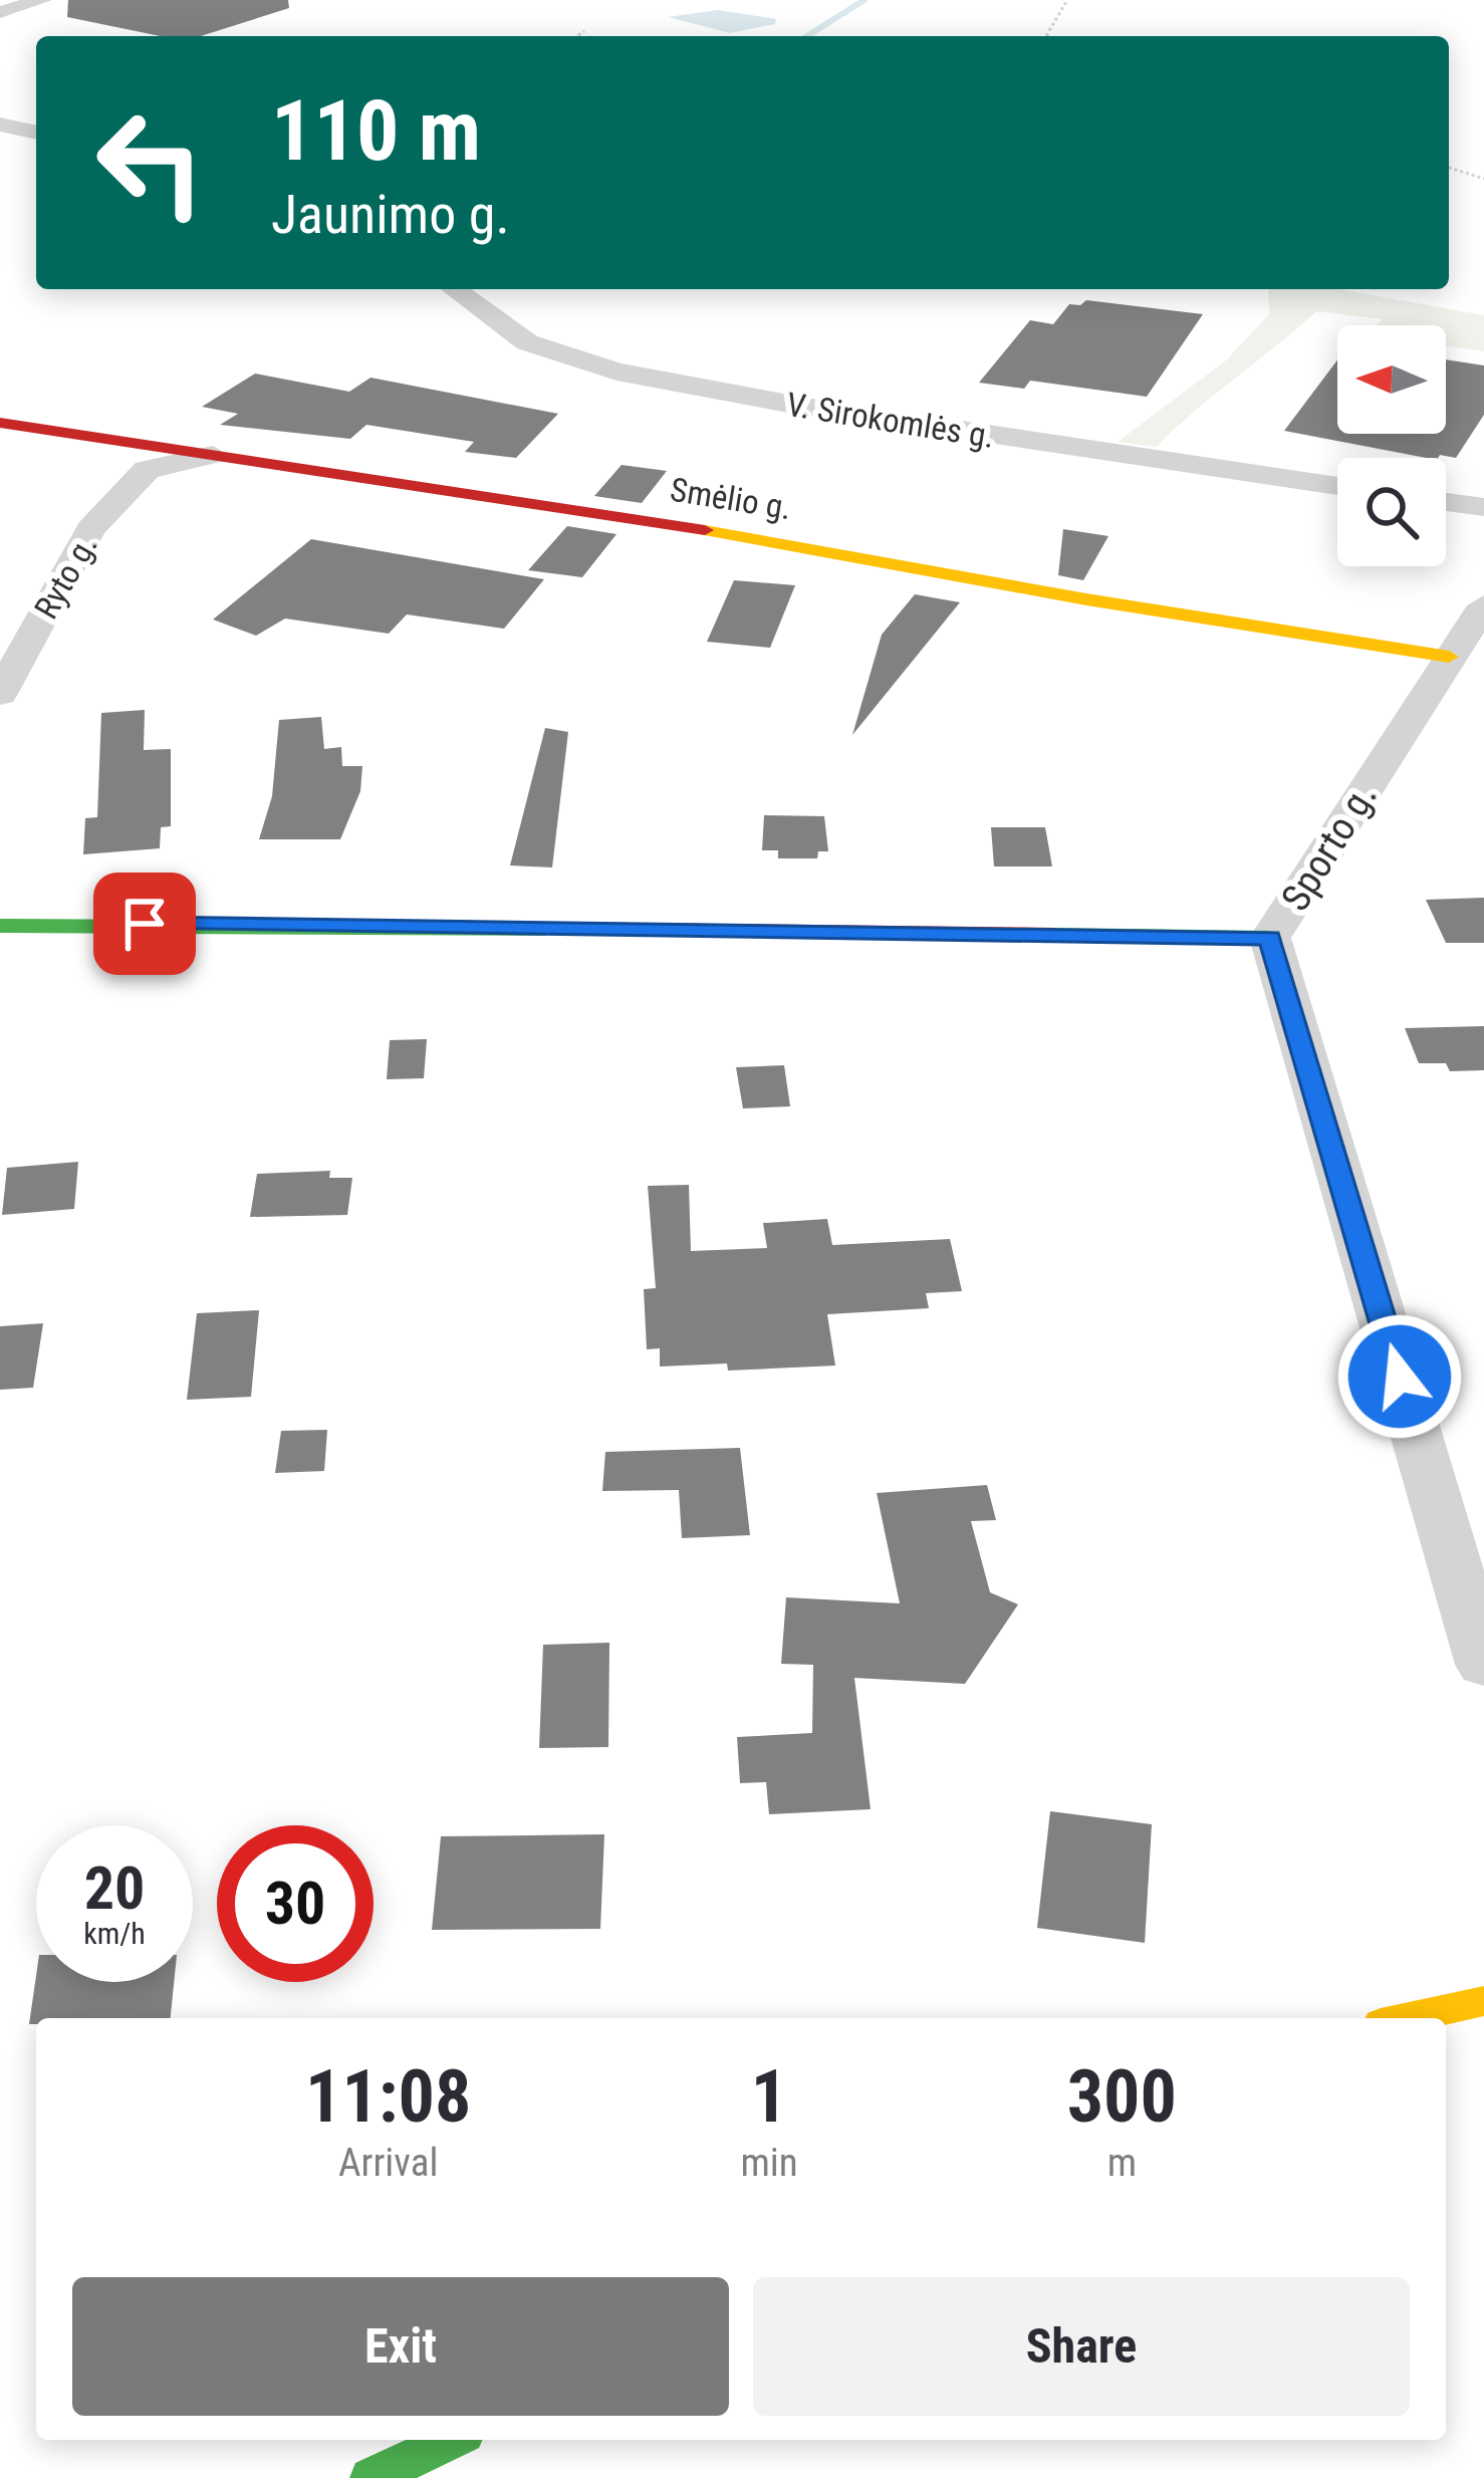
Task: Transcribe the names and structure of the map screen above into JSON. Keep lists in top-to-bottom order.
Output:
{
  "streets": {
    "street": [
      "V. Sirokomlės g.",
      "Smėlio g.",
      "Ryto g.",
      "Sporto g."
    ]
  },
  "crossings": [
    ["Smėlio g.", "Sporto g."]
  ],
  "north": "left",
  "page": {
    "turn": ["110 m", "Jaunimo g."],
    "speed": "20 km/h",
    "limit": "30",
    "eta": [
      "11:08",
      "Arrival",
      "1",
      "min",
      "300",
      "m"
    ],
    "buttons": ["Exit", "Share"]
  }
}
